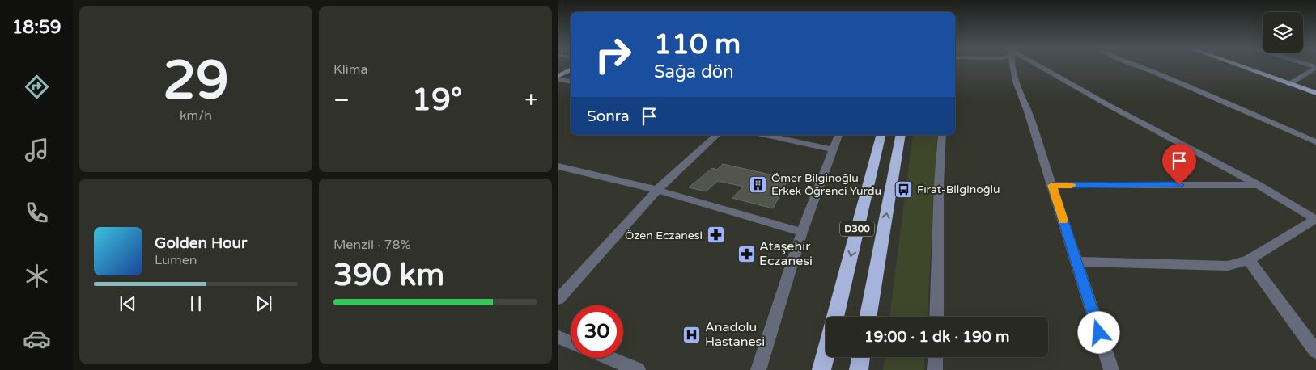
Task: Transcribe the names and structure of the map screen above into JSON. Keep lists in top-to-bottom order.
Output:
{
  "streets": {
    "highway": ["D300"]
  },
  "places": {
    "building": ["Ömer Bilginoğlu Erkek Öğrenci Yurdu"],
    "bus stop": ["Fırat-Bilginoğlu"],
    "pharmacy": ["Özen Eczanesi", "Ataşehir Eczanesi"],
    "hospital": ["Anadolu Hastanesi"]
  },
  "page": {
    "tabs": "18:59",
    "tile": [
      ["29", "km/h"],
      "Klima",
      ["Menzil · 78%", "390 km"]
    ],
    "turn": ["110 m", "Sağa dön"],
    "heat": ["−", "19°", "+"],
    "then": "Sonra",
    "song": ["Golden Hour", "Lumen"],
    "limit": "30",
    "trip": "19:00 · 1 dk · 190 m"
  }
}
